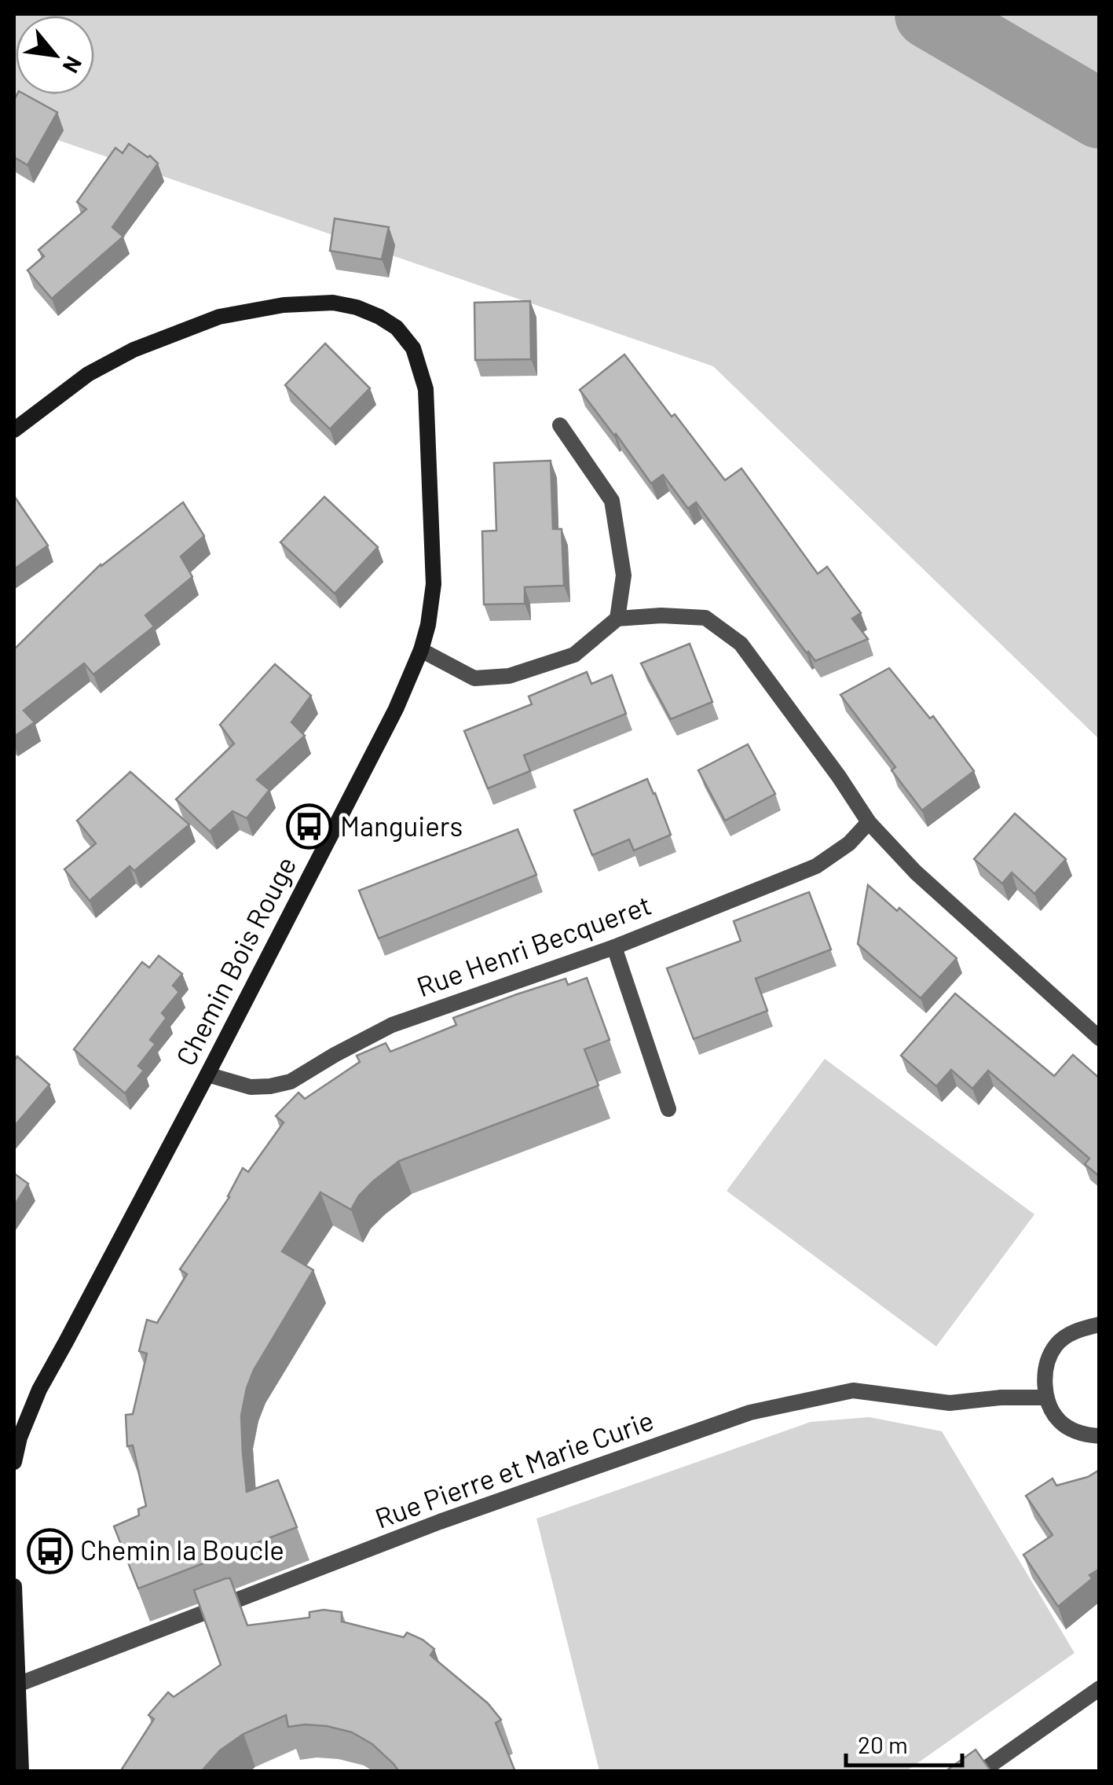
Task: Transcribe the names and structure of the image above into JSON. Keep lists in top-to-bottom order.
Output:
{
  "streets": {
    "street": ["Rue Henri Becqueret", "Chemin Bois Rouge", "Rue Pierre et Marie Curie"]
  },
  "crossings": [
    ["Rue Henri Becqueret", "Chemin Bois Rouge"]
  ],
  "places": {
    "bus stop": ["Manguiers", "Chemin la Boucle"]
  },
  "scale_bar": "20 m",
  "north": "bottom right"
}
